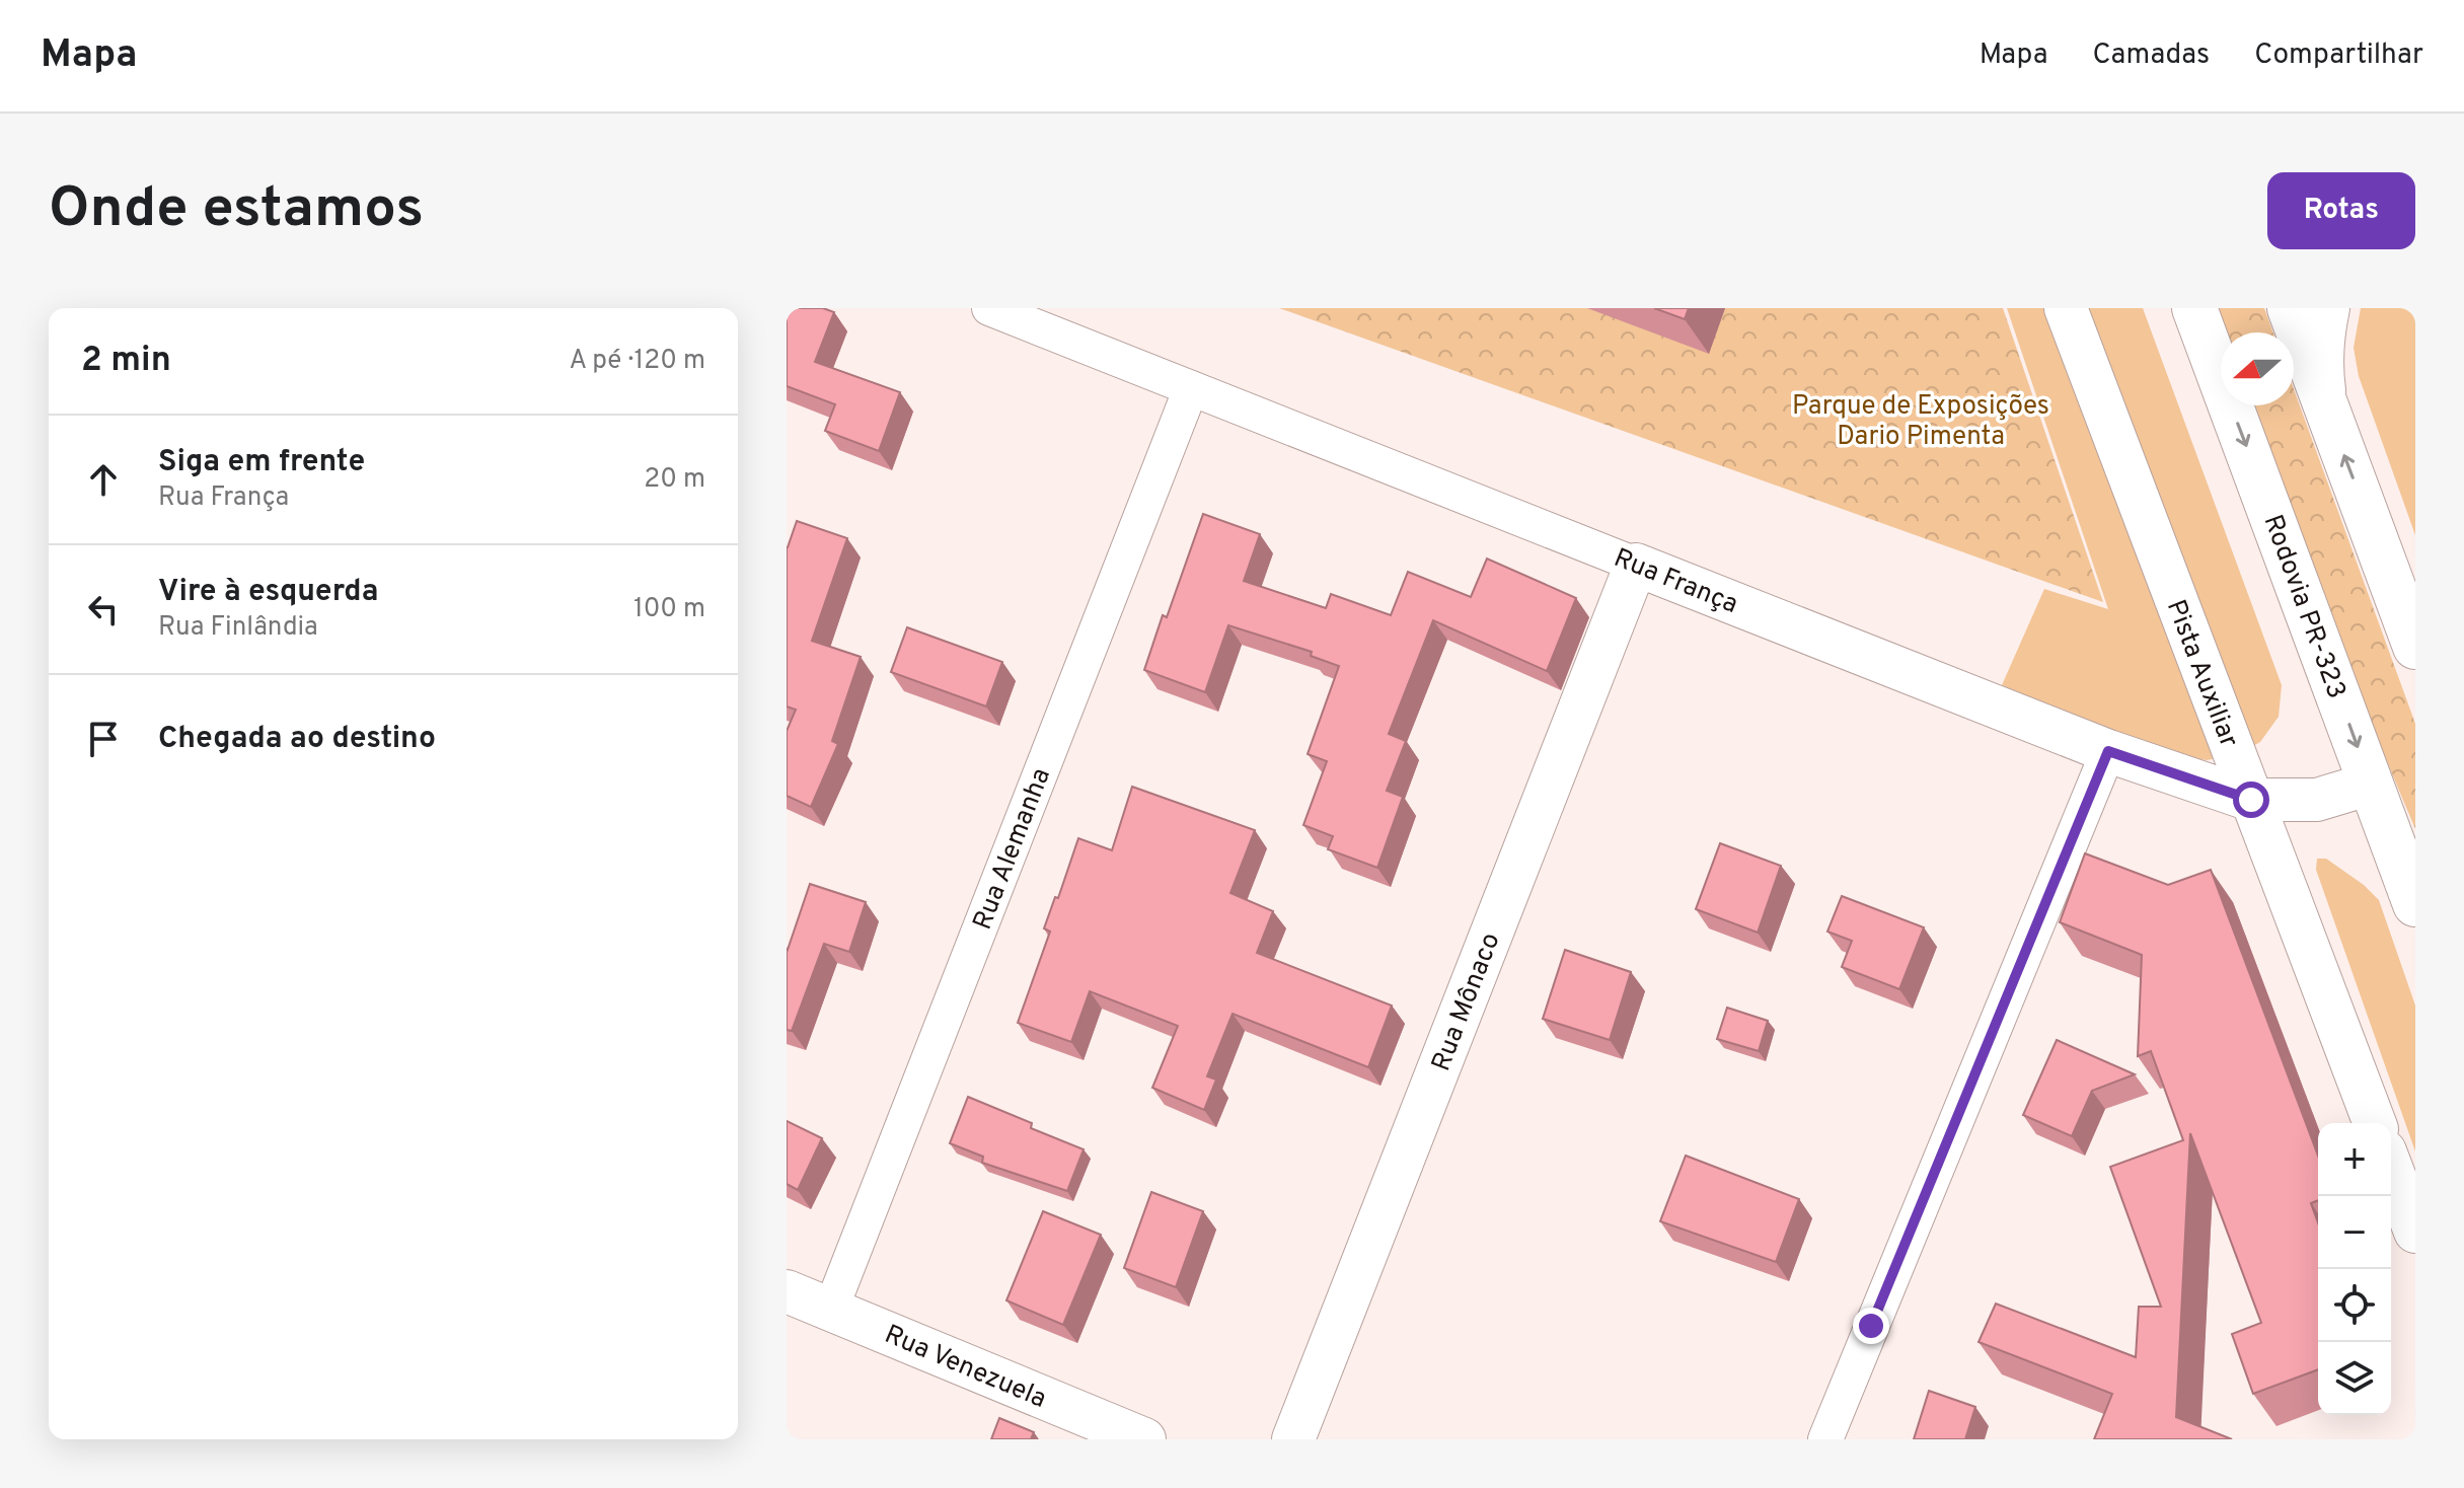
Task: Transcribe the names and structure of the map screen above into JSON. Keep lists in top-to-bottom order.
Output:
{
  "streets": {
    "highway": ["Rodovia PR-323"],
    "street": [
      "Rua França",
      "Pista Auxiliar",
      "Rua Alemanha",
      "Rua Mônaco",
      "Rua Venezuela"
    ]
  },
  "crossings": [
    ["Rua França", "Rodovia PR-323"],
    ["Rua França", "Pista Auxiliar"],
    ["Rua França", "Rua Alemanha"],
    ["Rua França", "Rua Mônaco"],
    ["Rua Alemanha", "Rua Venezuela"]
  ],
  "parks": ["Parque de Exposições Dario Pimenta"],
  "north": "left",
  "page": {
    "header": "Mapa",
    "nav": ["Mapa", "Camadas", "Compartilhar"],
    "buttons": "Rotas",
    "title": "Onde estamos",
    "heading": ["2 min", "A pé · 120 m"],
    "list": [
      ["Siga em frente", "Rua França", "20 m"],
      ["Vire à esquerda", "Rua Finlândia", "100 m"],
      "Chegada ao destino"
    ],
    "map_buttons": ["+", "−"]
  }
}
